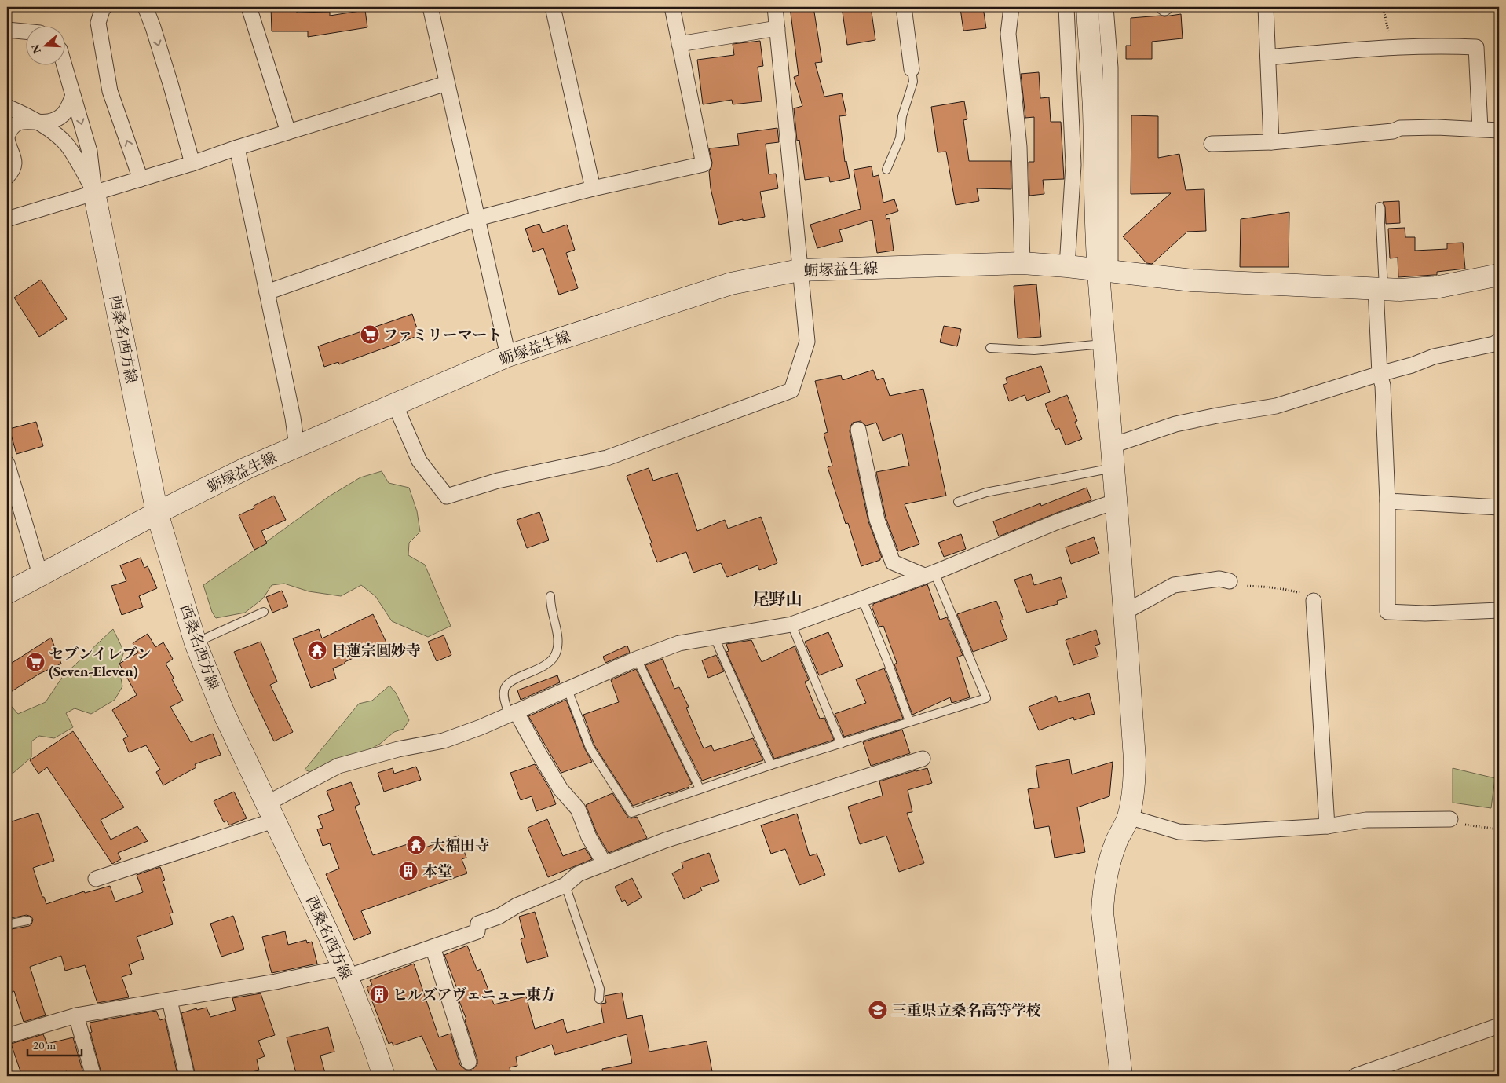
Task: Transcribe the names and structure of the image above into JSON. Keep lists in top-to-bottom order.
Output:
{
  "streets": {
    "street": ["蛎塚益生線", "西桑名西方線"]
  },
  "crossings": [
    ["蛎塚益生線", "西桑名西方線"]
  ],
  "districts": ["尾野山"],
  "places": {
    "supermarket": ["ファミリーマート", "セブンイレブン (Seven-Eleven)"],
    "temple": ["日蓮宗圓妙寺", "大福田寺"],
    "building": ["本堂", "ヒルズアヴェニュー東方"],
    "school or university": ["三重県立桑名高等学校"]
  },
  "scale_bar": "20 m",
  "north": "left"
}
